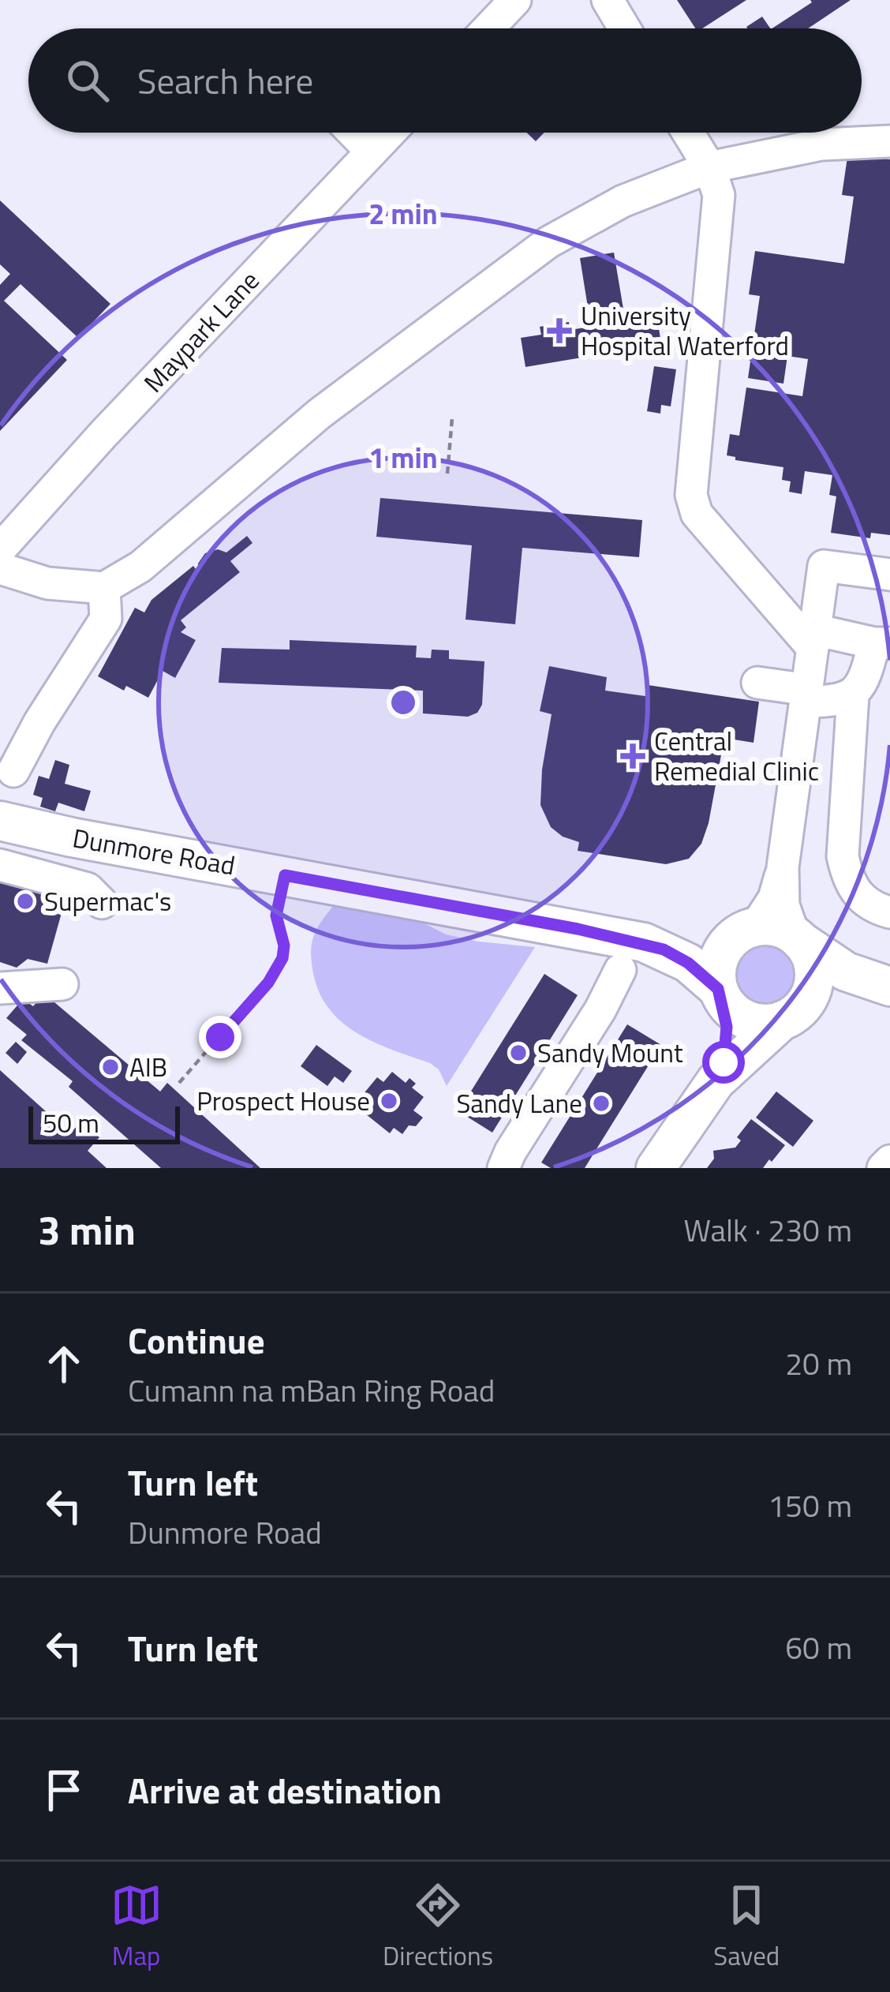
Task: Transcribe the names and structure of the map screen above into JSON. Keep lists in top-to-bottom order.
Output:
{
  "streets": {
    "main road": ["Dunmore Road"],
    "street": ["Maypark Lane"]
  },
  "places": {
    "health": ["University Hospital Waterford", "Central Remedial Clinic"],
    "other": [
      "Supermac's",
      "Sandy Mount",
      "AIB",
      "Prospect House",
      "Sandy Lane"
    ]
  },
  "scale_bar": "50 m",
  "page": {
    "search": "Search here",
    "scale": "50 m",
    "heading": ["3 min", "Walk · 230 m"],
    "list": [
      ["Continue", "Cumann na mBan Ring Road", "20 m"],
      ["Turn left", "Dunmore Road", "150 m"],
      ["Turn left", "60 m"],
      "Arrive at destination"
    ],
    "nav": ["Map", "Directions", "Saved"]
  },
  "rings": ["2 min", "1 min"]
}
